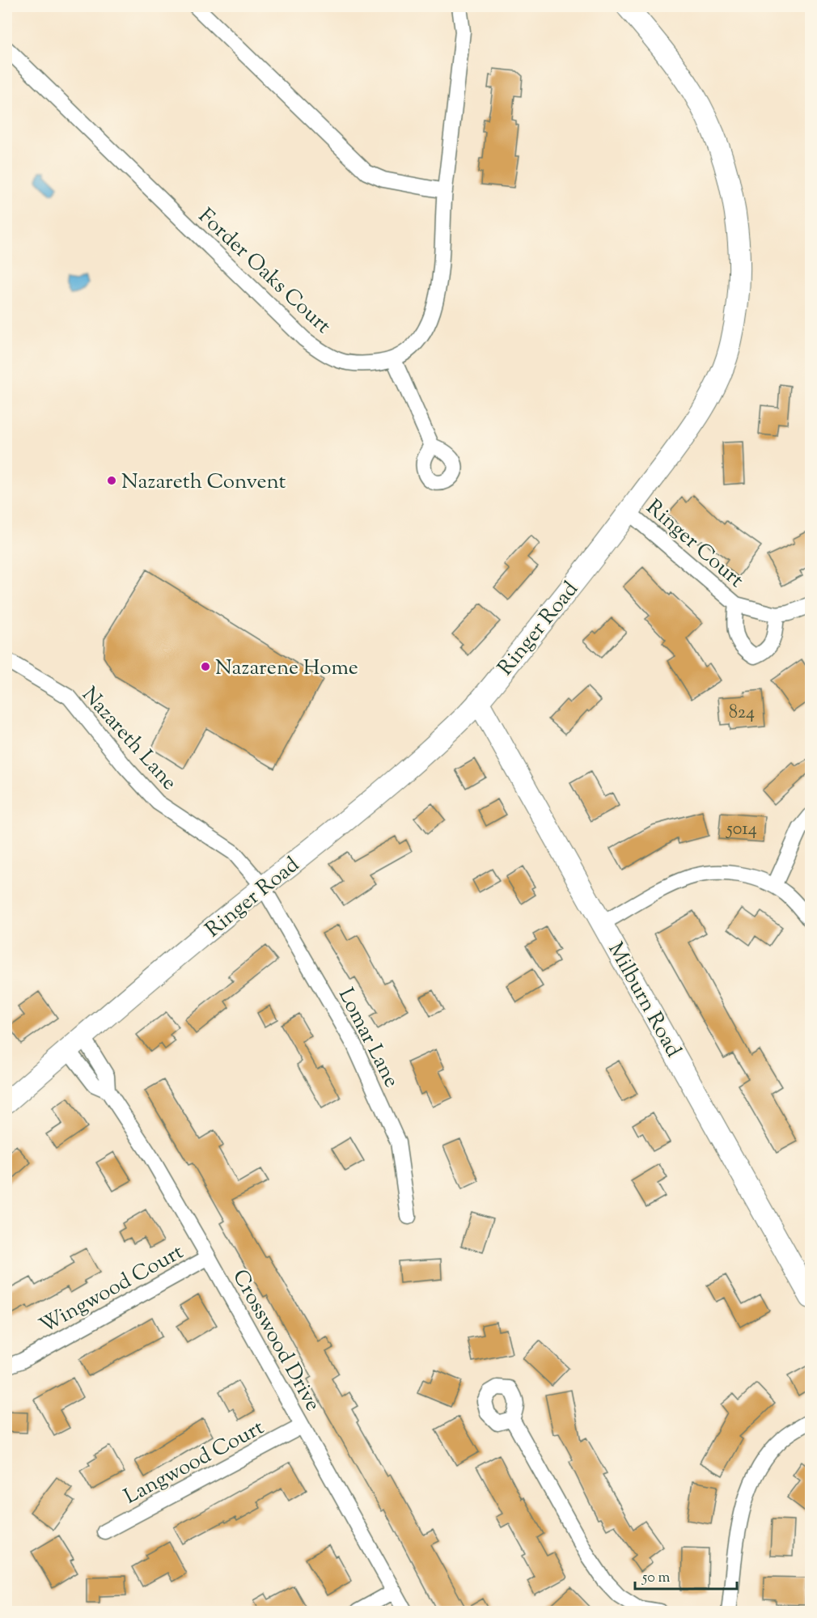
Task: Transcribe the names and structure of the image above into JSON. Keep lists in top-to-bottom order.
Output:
{
  "streets": {
    "street": [
      "Forder Oaks Court",
      "Ringer Court",
      "Ringer Road",
      "Nazareth Lane",
      "Milburn Road",
      "Lomar Lane",
      "Wingwood Court",
      "Crosswood Drive",
      "Langwood Court"
    ]
  },
  "crossings": [
    ["Ringer Court", "Ringer Road"],
    ["Ringer Road", "Nazareth Lane"],
    ["Ringer Road", "Milburn Road"],
    ["Ringer Road", "Lomar Lane"],
    ["Ringer Road", "Crosswood Drive"],
    ["Nazareth Lane", "Lomar Lane"],
    ["Wingwood Court", "Crosswood Drive"],
    ["Crosswood Drive", "Langwood Court"]
  ],
  "places": ["Nazareth Convent", "Nazarene Home"],
  "house_numbers": ["824", "5014"],
  "scale_bar": "50 m"
}
